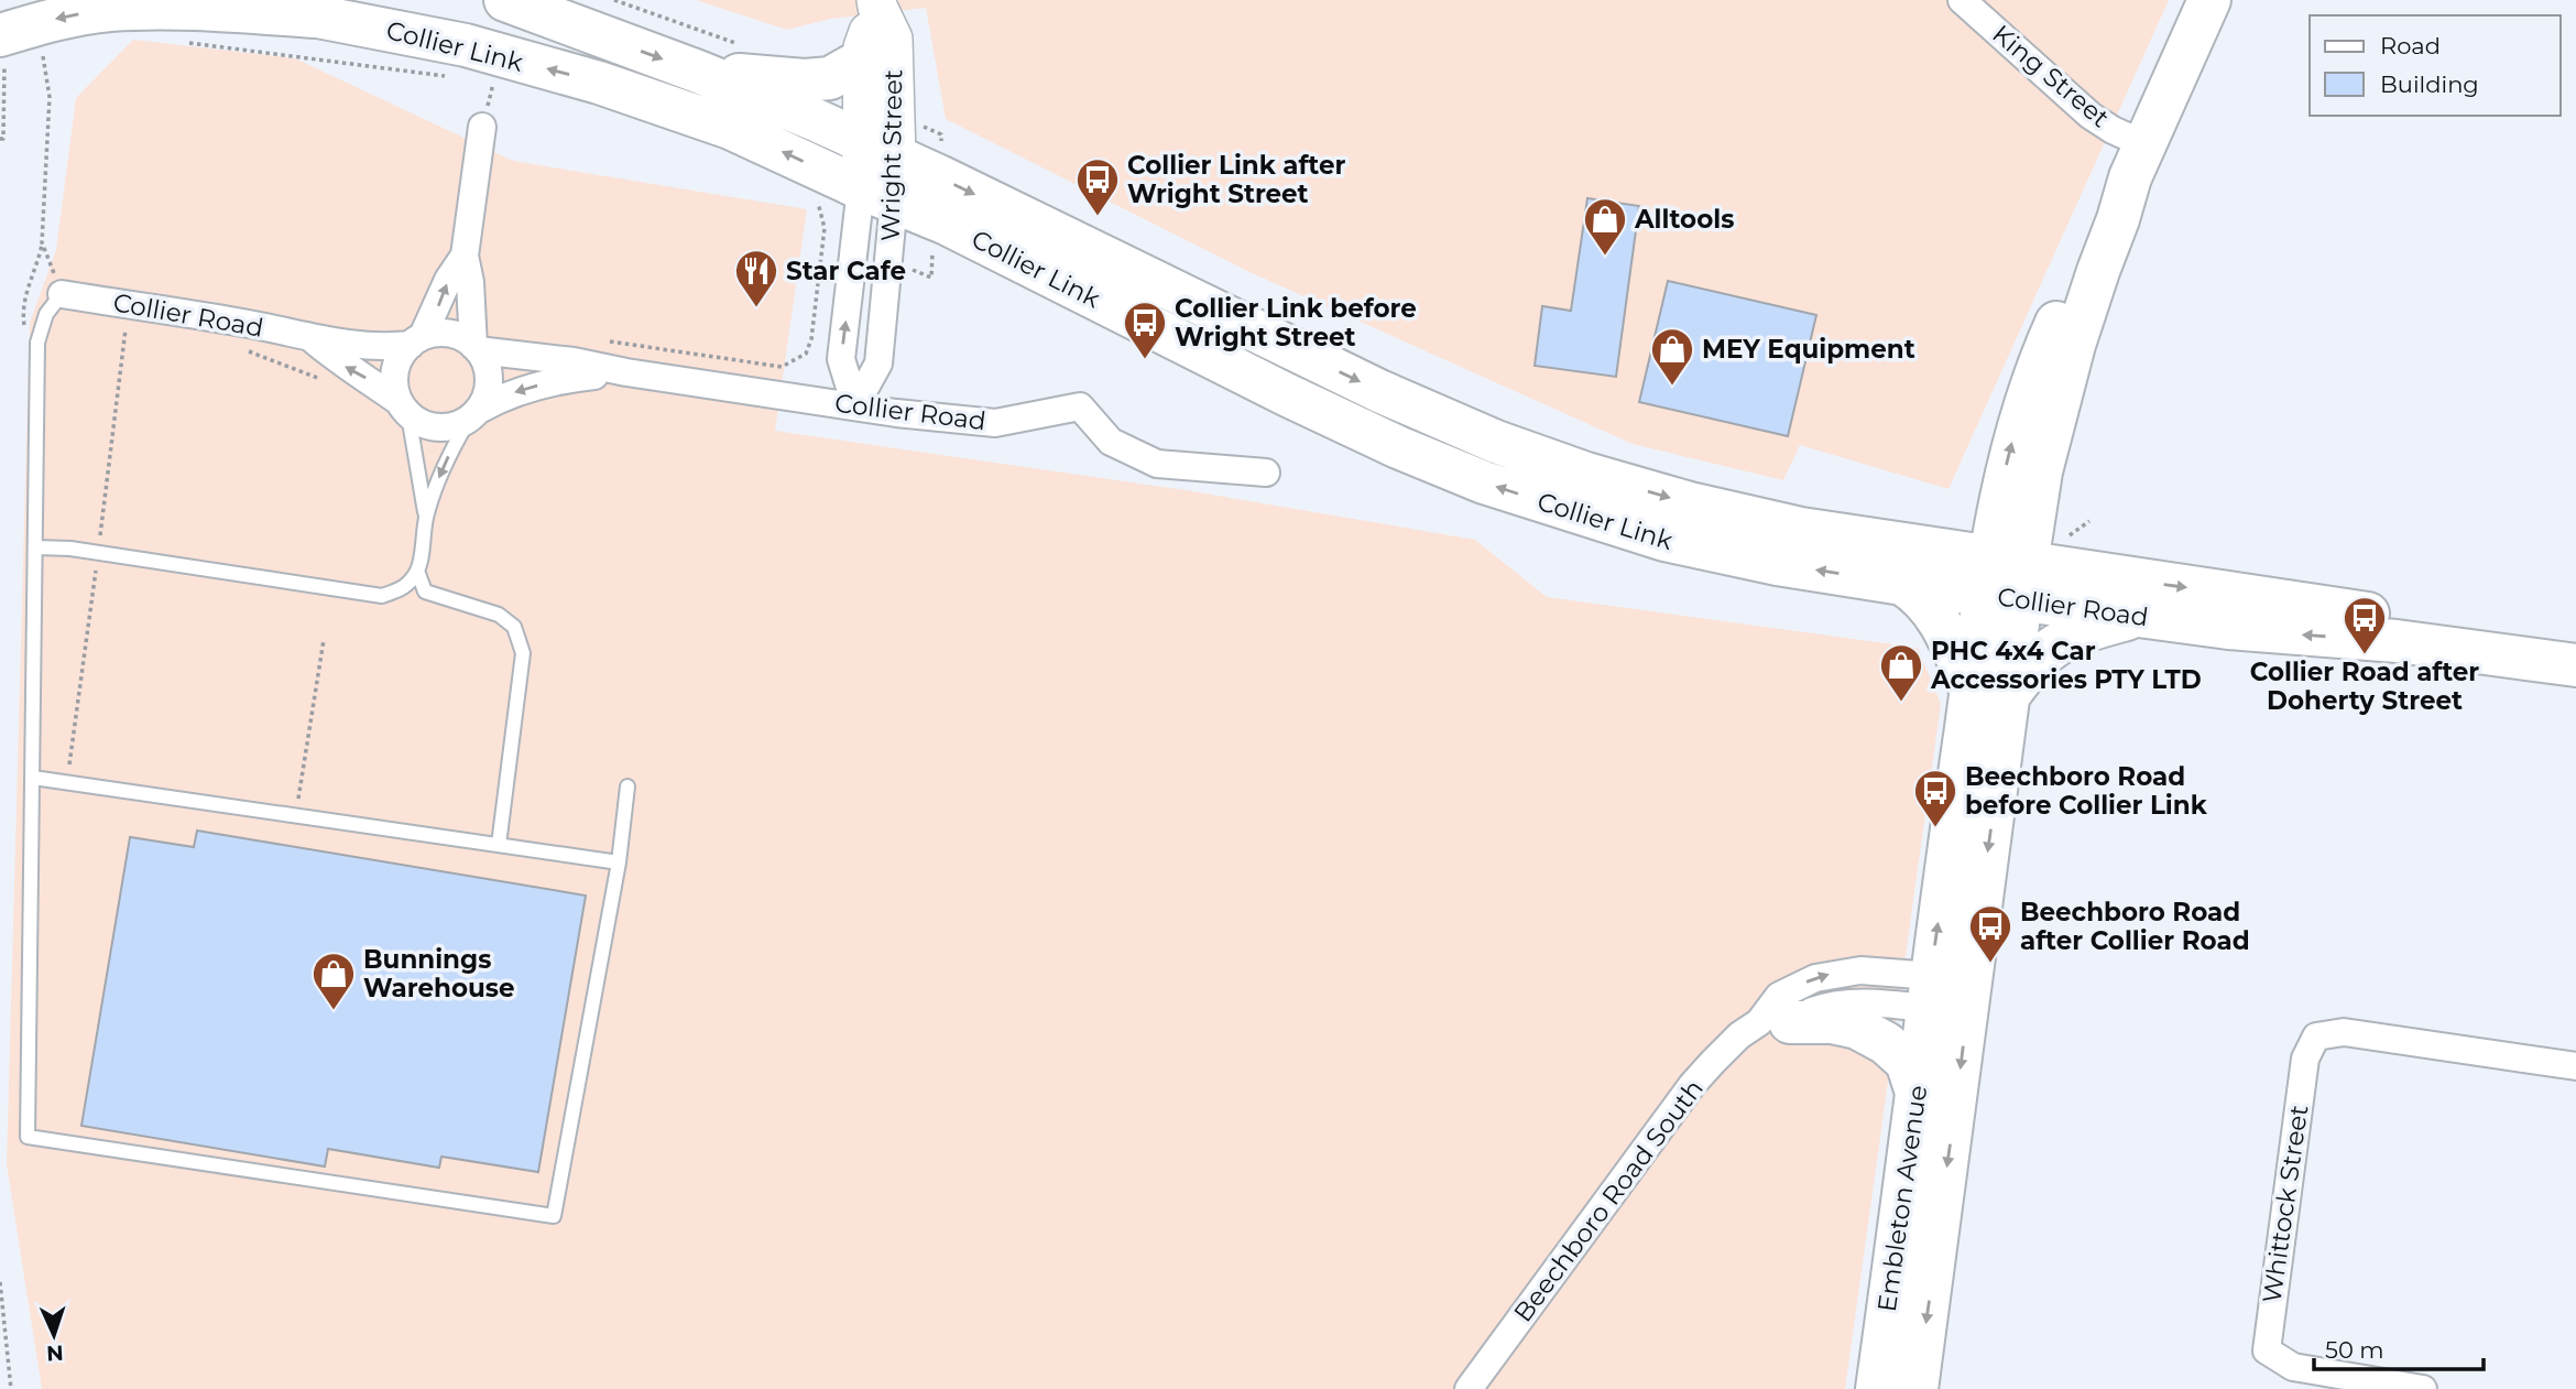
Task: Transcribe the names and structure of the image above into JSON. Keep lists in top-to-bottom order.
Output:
{
  "streets": {
    "main road": ["Collier Link", "Collier Road", "Embleton Avenue"],
    "street": [
      "King Street",
      "Wright Street",
      "Beechboro Road South",
      "Whittock Street"
    ]
  },
  "crossings": [
    ["Collier Link", "Wright Street"],
    ["Collier Link", "Collier Road"],
    ["Wright Street", "Collier Road"],
    ["Embleton Avenue", "Beechboro Road South"]
  ],
  "places": {
    "bus stop": [
      "Collier Link after Wright Street",
      "Collier Link before Wright Street",
      "Collier Road after Doherty Street",
      "Beechboro Road before Collier Link",
      "Beechboro Road after Collier Road"
    ],
    "shop": [
      "Alltools",
      "MEY Equipment",
      "PHC 4x4 Car Accessories PTY LTD",
      "Bunnings Warehouse"
    ],
    "restaurant": ["Star Cafe"]
  },
  "legend": ["Road", "Building"],
  "scale_bar": "50 m",
  "north": "bottom"
}
